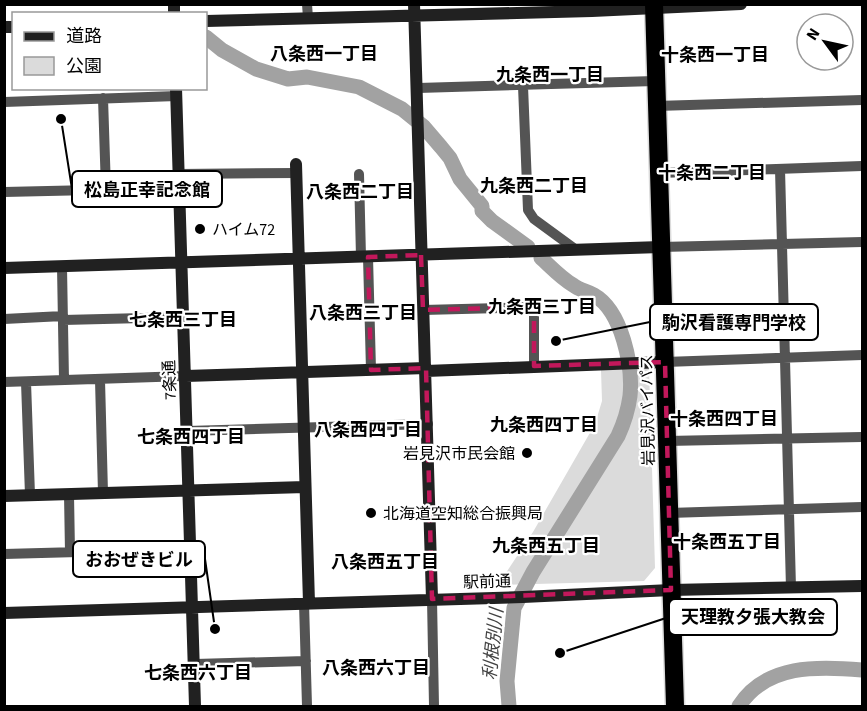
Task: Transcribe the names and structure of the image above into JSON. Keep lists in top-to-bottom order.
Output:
{
  "streets": {
    "highway": ["岩見沢バイパス"],
    "street": ["7条通", "駅前通"]
  },
  "crossings": [
    ["7条通", "駅前通"],
    ["岩見沢バイパス", "駅前通"]
  ],
  "districts": [
    "八条西一丁目",
    "十条西一丁目",
    "九条西一丁目",
    "十条西二丁目",
    "九条西二丁目",
    "八条西二丁目",
    "九条西三丁目",
    "八条西三丁目",
    "七条西三丁目",
    "十条西四丁目",
    "九条西四丁目",
    "八条西四丁目",
    "七条西四丁目",
    "十条西五丁目",
    "九条西五丁目",
    "八条西五丁目",
    "八条西六丁目",
    "七条西六丁目"
  ],
  "water": ["利根別川"],
  "places": [
    "松島正幸記念館",
    "ハイム72",
    "駒沢看護専門学校",
    "岩見沢市民会館",
    "北海道空知総合振興局",
    "おおぜきビル",
    "天理教夕張大教会"
  ],
  "legend": ["道路", "公園"],
  "north": "top left"
}
